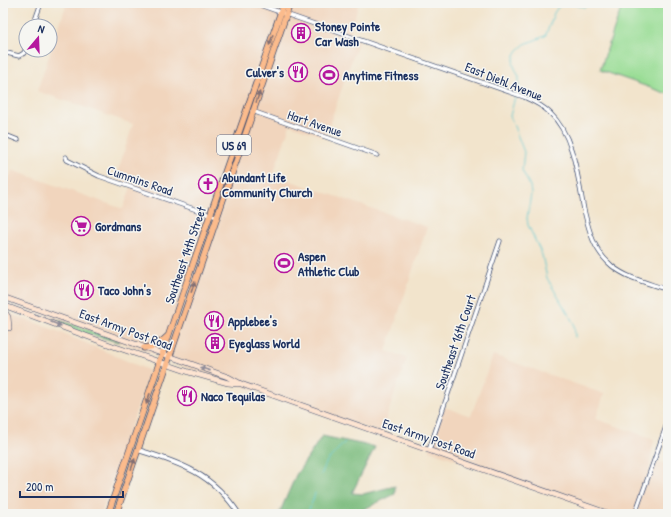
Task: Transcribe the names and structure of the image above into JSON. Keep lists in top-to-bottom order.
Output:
{
  "streets": {
    "main road": ["US 69", "Southeast 14th Street", "East Army Post Road"],
    "street": [
      "East Diehl Avenue",
      "Hart Avenue",
      "Cummins Road",
      "Southeast 16th Court"
    ]
  },
  "crossings": [
    ["East Diehl Avenue", "Southeast 14th Street"],
    ["Hart Avenue", "Southeast 14th Street"],
    ["Cummins Road", "Southeast 14th Street"],
    ["Southeast 14th Street", "East Army Post Road"],
    ["East Army Post Road", "Southeast 16th Court"]
  ],
  "places": {
    "building": ["Stoney Pointe Car Wash", "Eyeglass World"],
    "restaurant": [
      "Culver's",
      "Taco John's",
      "Applebee's",
      "Naco Tequilas"
    ],
    "sports": ["Anytime Fitness", "Aspen Athletic Club"],
    "church": ["Abundant Life Community Church"],
    "supermarket": ["Gordmans"]
  },
  "scale_bar": "200 m",
  "north": "top"
}
